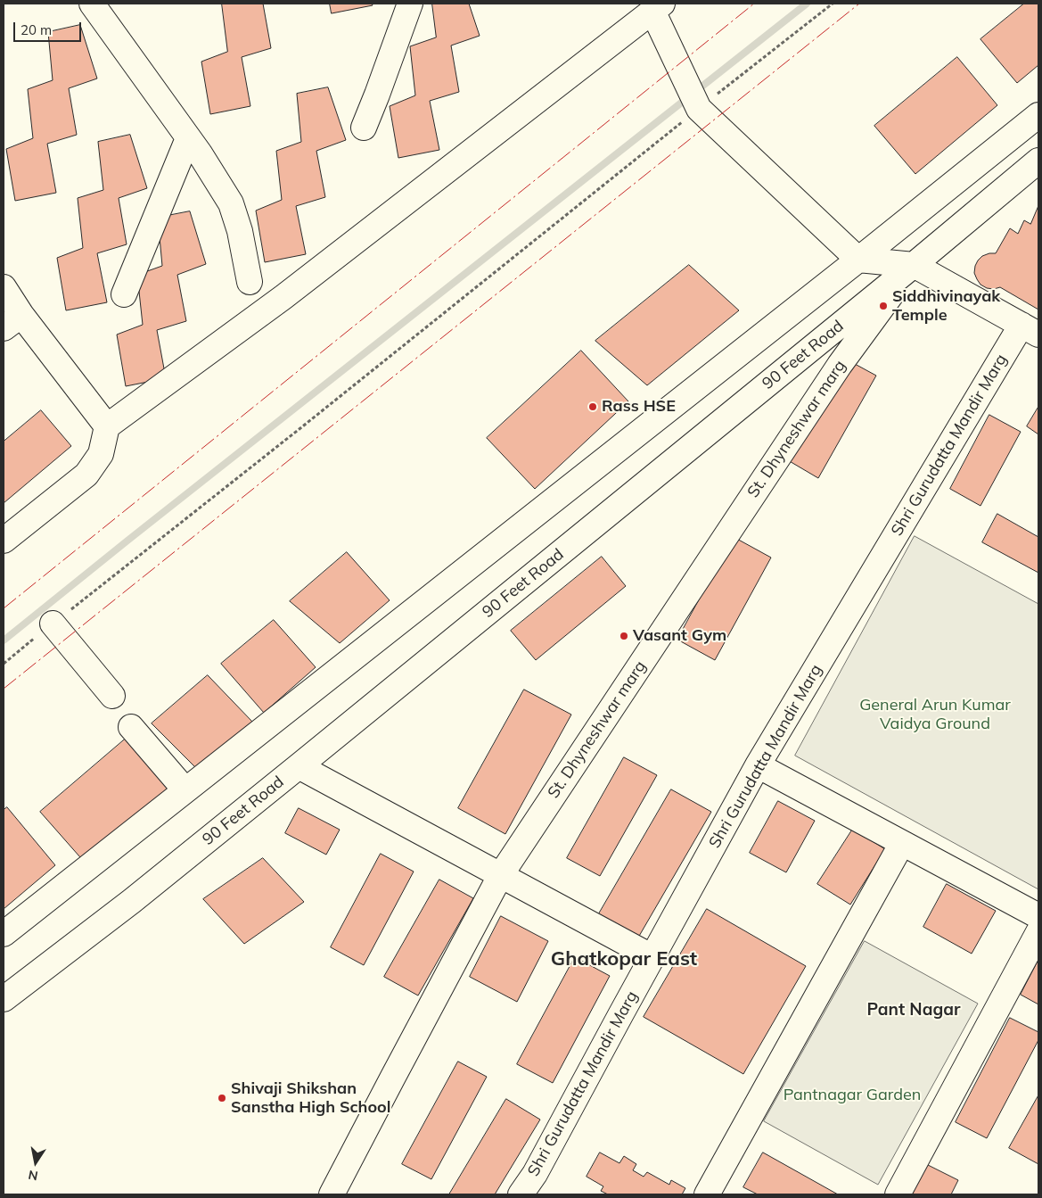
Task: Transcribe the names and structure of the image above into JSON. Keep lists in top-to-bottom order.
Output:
{
  "streets": {
    "street": ["90 Feet Road", "St. Dhyneshwar marg", "Shri Gurudatta Mandir Marg"]
  },
  "crossings": [
    ["90 Feet Road", "St. Dhyneshwar marg"]
  ],
  "districts": ["Ghatkopar East", "Pant Nagar"],
  "parks": ["General Arun Kumar Vaidya Ground", "Pantnagar Garden"],
  "places": [
    "Siddhivinayak Temple",
    "Rass HSE",
    "Vasant Gym",
    "Shivaji Shikshan Sanstha High School"
  ],
  "scale_bar": "20 m",
  "north": "bottom"
}
